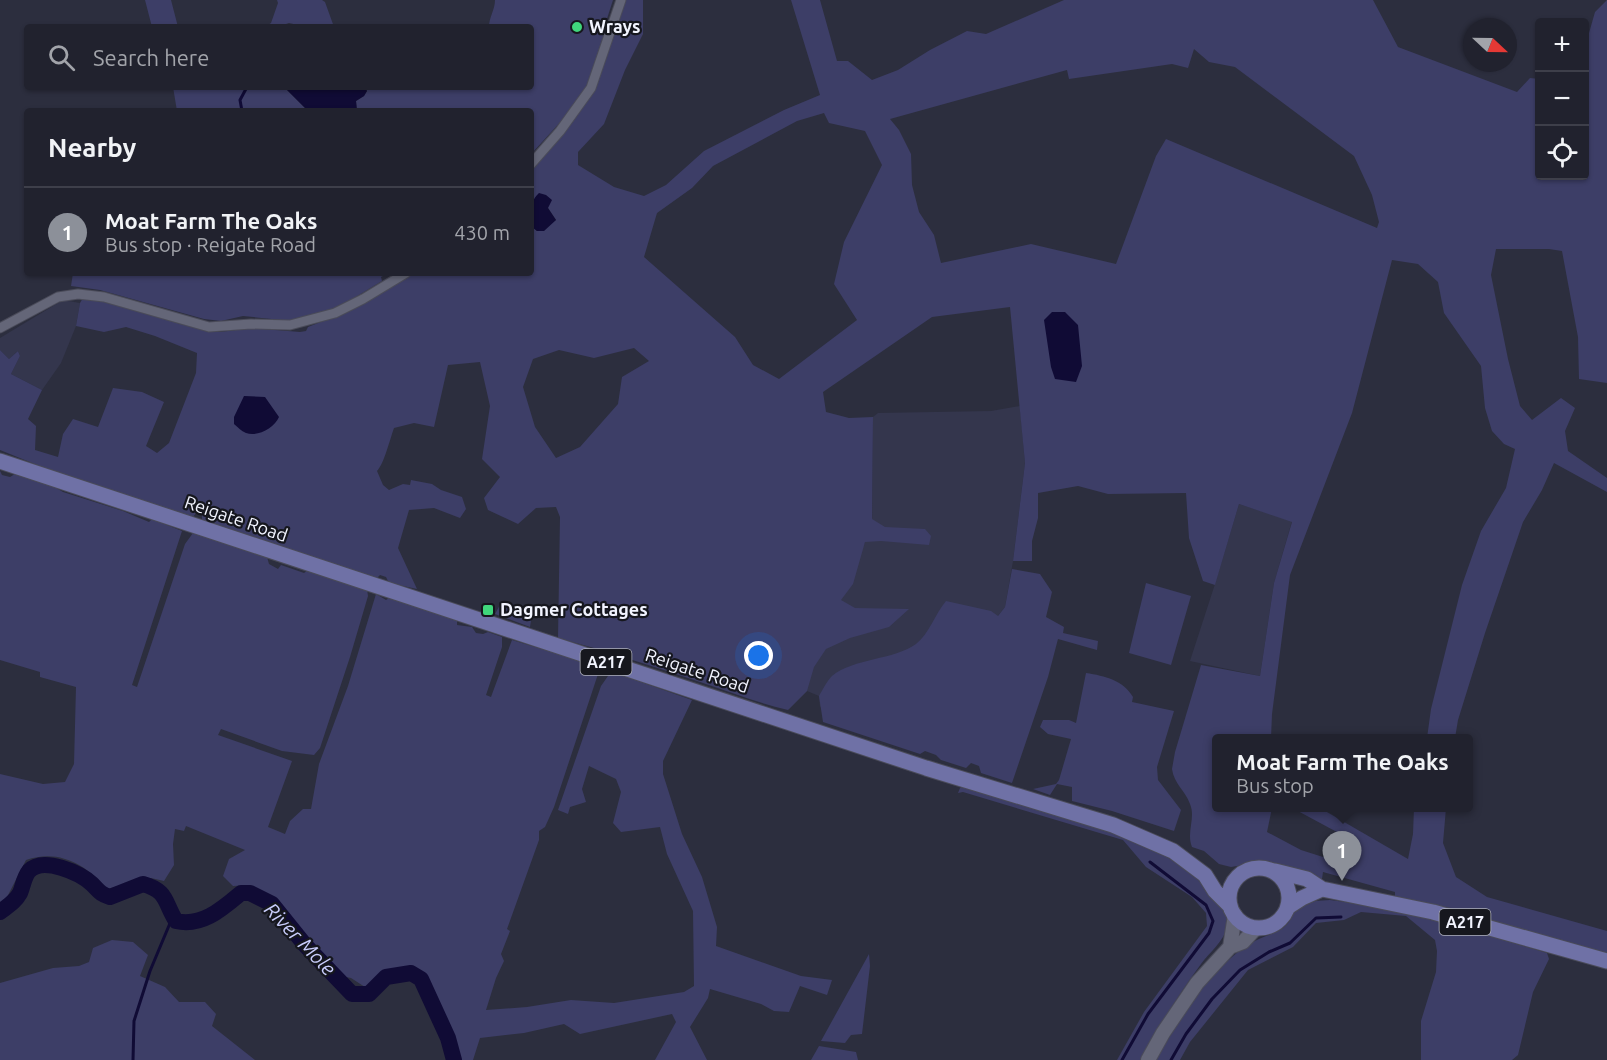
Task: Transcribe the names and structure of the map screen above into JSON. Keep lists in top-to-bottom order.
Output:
{
  "streets": {
    "main road": ["Reigate Road", "A217"]
  },
  "crossings": [
    ["Reigate Road", "A217"]
  ],
  "water": ["River Mole"],
  "places": {
    "other": ["Wrays"],
    "transit": ["Dagmer Cottages"]
  },
  "north": "right",
  "page": {
    "map_buttons": ["+", "−"],
    "search": "Search here",
    "heading": "Nearby",
    "list": [
      {
        "mark": "1",
        "name": "Moat Farm The Oaks",
        "note": "Bus stop · Reigate Road",
        "value": "430 m"
      }
    ],
    "popup": ["Moat Farm The Oaks", "Bus stop"],
    "pins": "1"
  }
}
